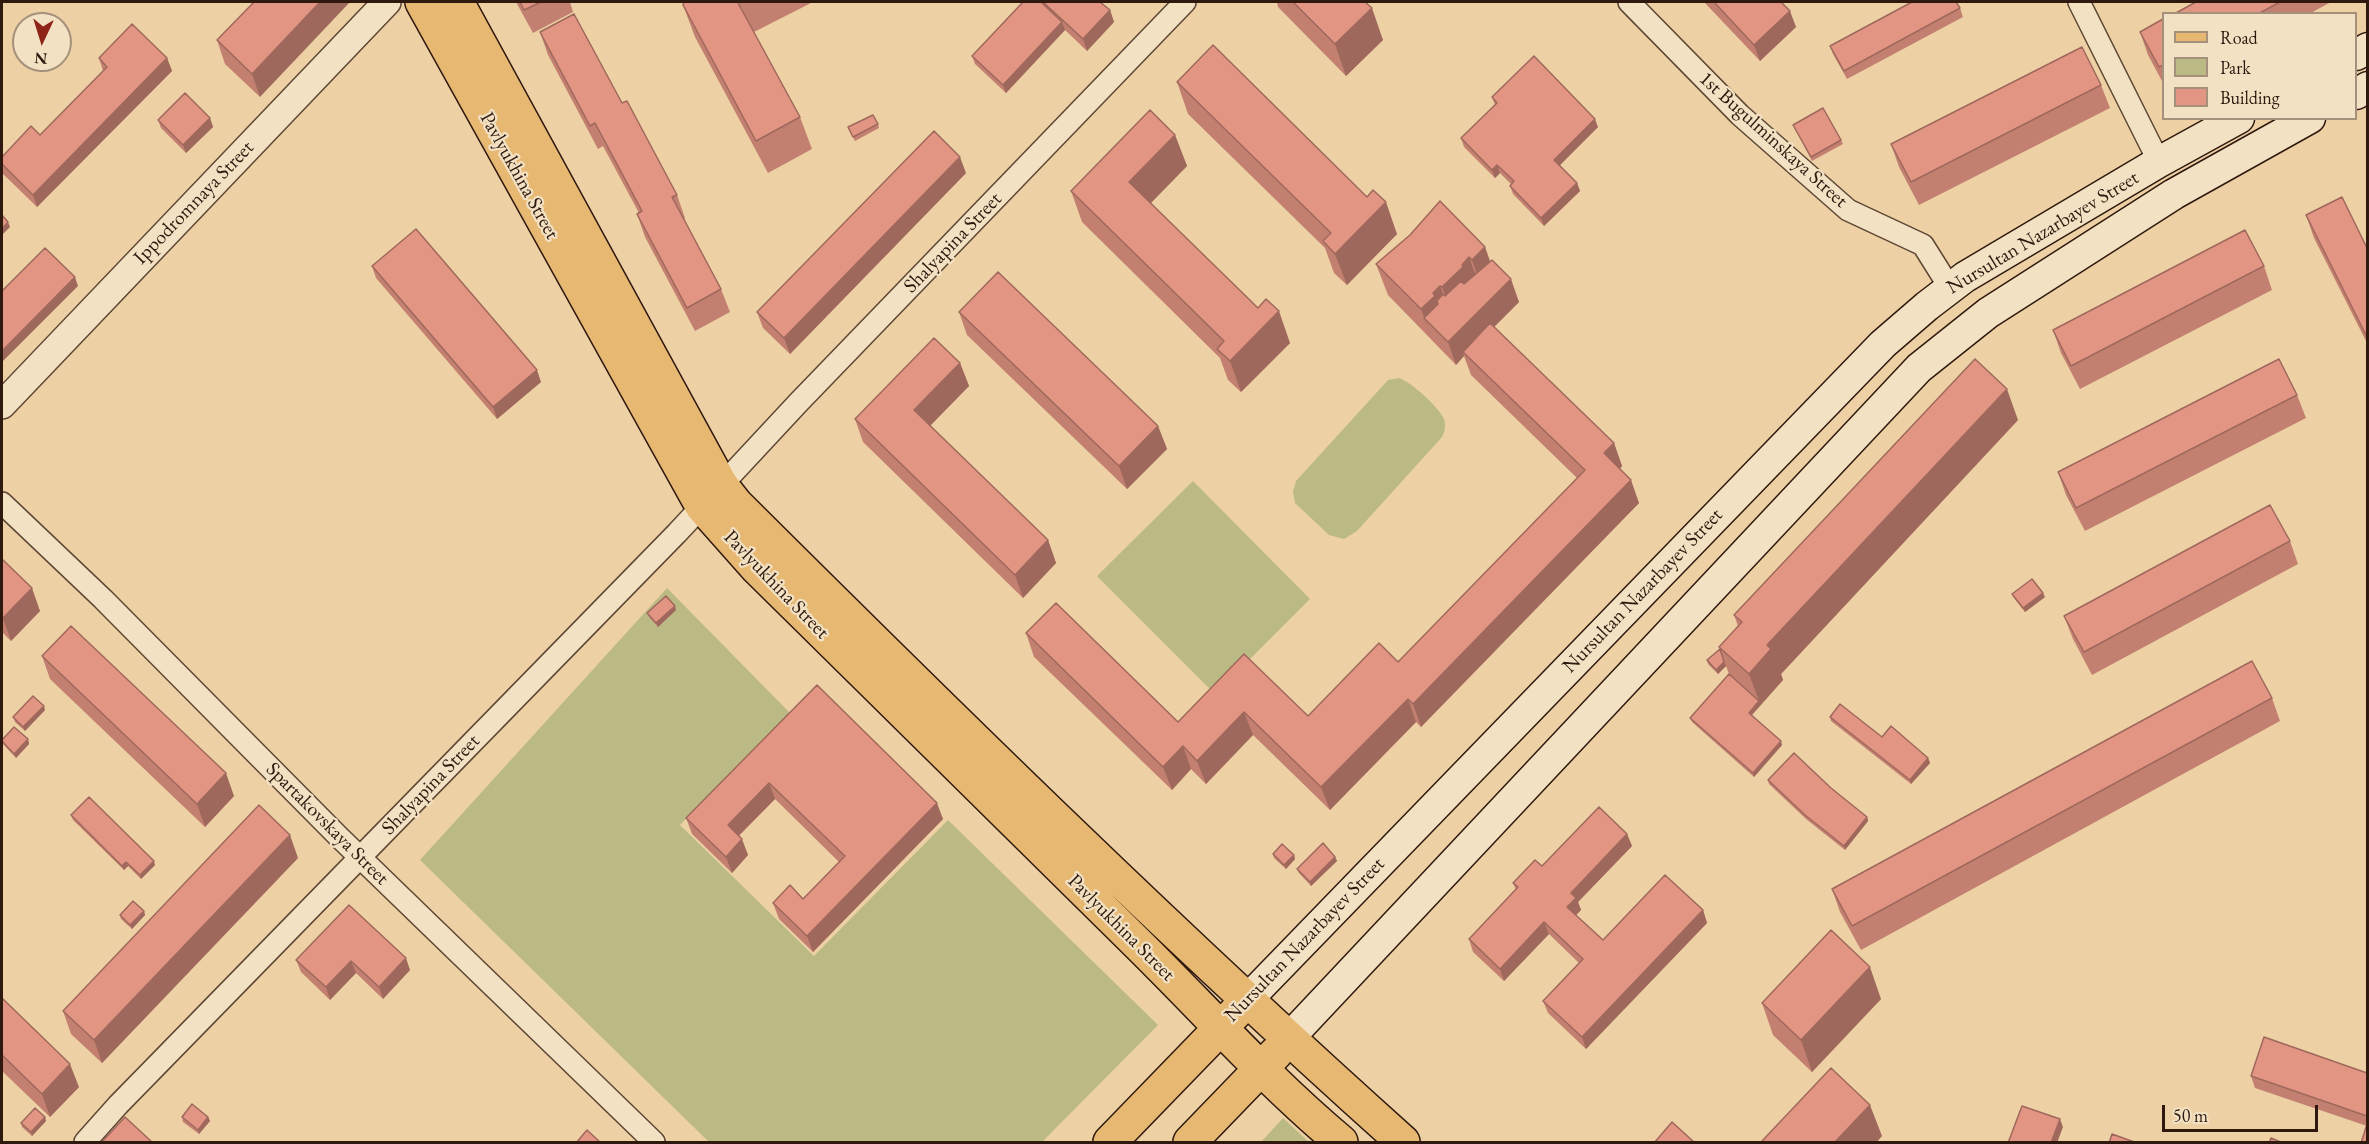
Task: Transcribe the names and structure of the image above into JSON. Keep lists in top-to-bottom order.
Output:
{
  "streets": {
    "main road": ["Pavlyukhina Street", "Nursultan Nazarbayev Street"],
    "street": [
      "1st Bugulminskaya Street",
      "Ippodromnaya Street",
      "Shalyapina Street",
      "Spartakovskaya Street"
    ]
  },
  "crossings": [
    ["1st Bugulminskaya Street", "Nursultan Nazarbayev Street"],
    ["Pavlyukhina Street", "Nursultan Nazarbayev Street"],
    ["Pavlyukhina Street", "Shalyapina Street"],
    ["Shalyapina Street", "Spartakovskaya Street"]
  ],
  "legend": ["Road", "Park", "Building"],
  "scale_bar": "50 m",
  "north": "bottom"
}
